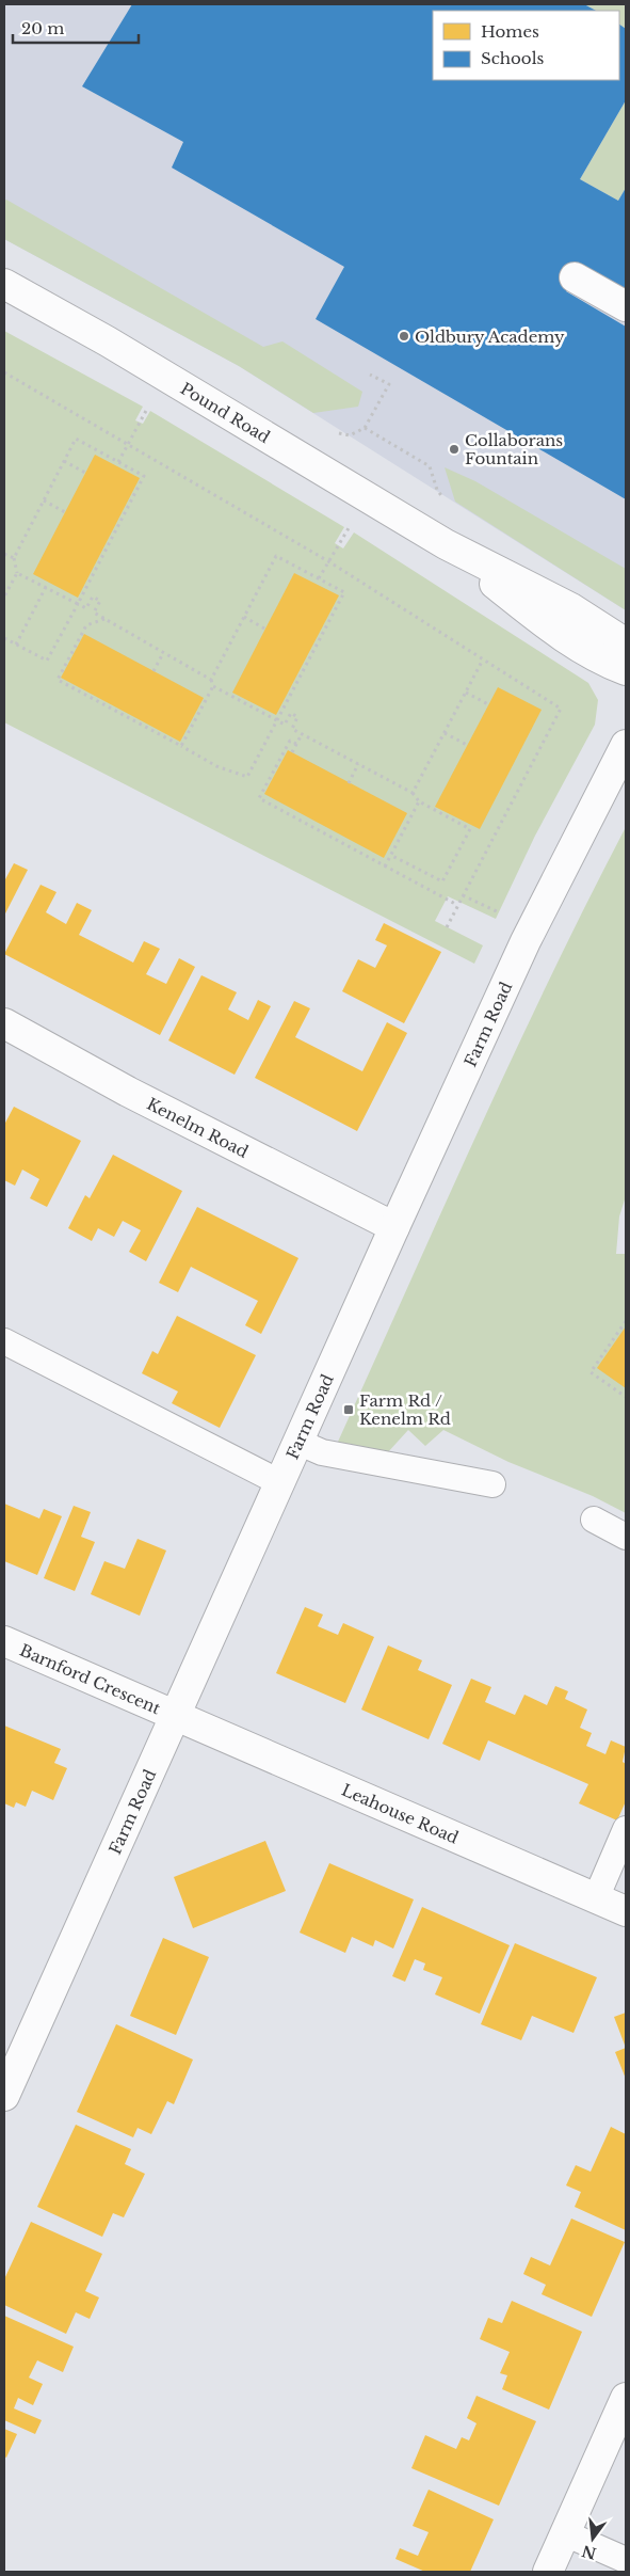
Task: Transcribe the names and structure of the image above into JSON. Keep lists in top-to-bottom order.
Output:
{
  "streets": {
    "street": [
      "Pound Road",
      "Farm Road",
      "Kenelm Road",
      "Barnford Crescent",
      "Leahouse Road"
    ]
  },
  "crossings": [
    ["Farm Road", "Kenelm Road"],
    ["Farm Road", "Barnford Crescent"],
    ["Farm Road", "Leahouse Road"],
    ["Barnford Crescent", "Leahouse Road"]
  ],
  "places": {
    "other": ["Oldbury Academy", "Collaborans Fountain"],
    "transit": ["Farm Rd / Kenelm Rd"]
  },
  "legend": ["Homes", "Schools"],
  "scale_bar": "20 m",
  "north": "bottom"
}
